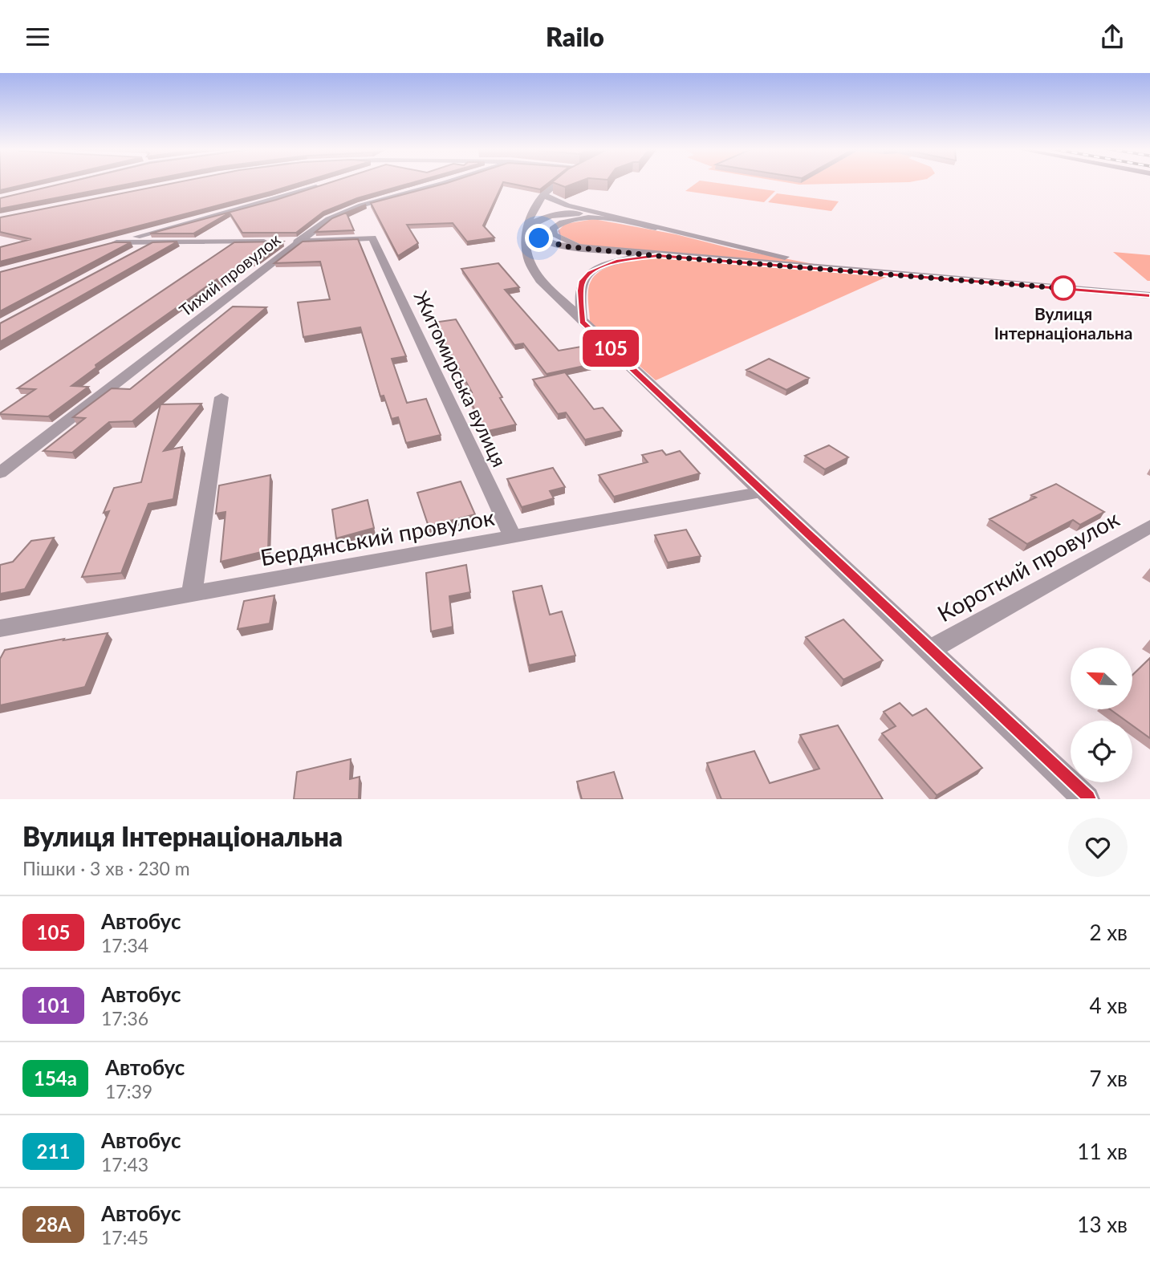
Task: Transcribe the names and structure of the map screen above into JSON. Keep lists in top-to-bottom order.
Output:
{
  "streets": {
    "street": [
      "Тихий провулок",
      "Житомирська вулиця",
      "Бердянський провулок",
      "Короткий провулок"
    ]
  },
  "crossings": [
    ["Тихий провулок", "Житомирська вулиця"],
    ["Житомирська вулиця", "Бердянський провулок"]
  ],
  "places": ["Вулиця Інтернаціональна"],
  "lines": ["bus line 105"],
  "north": "top left",
  "page": {
    "header": "Railo",
    "on_map": "105",
    "heading": ["Вулиця Інтернаціональна", "Пішки · 3 хв · 230 m"],
    "list": [
      {
        "mark": "105",
        "name": "Автобус",
        "note": "17:34",
        "value": "2 хв"
      },
      {
        "mark": "101",
        "name": "Автобус",
        "note": "17:36",
        "value": "4 хв"
      },
      {
        "mark": "154а",
        "name": "Автобус",
        "note": "17:39",
        "value": "7 хв"
      },
      {
        "mark": "211",
        "name": "Автобус",
        "note": "17:43",
        "value": "11 хв"
      },
      {
        "mark": "28А",
        "name": "Автобус",
        "note": "17:45",
        "value": "13 хв"
      }
    ]
  }
}
